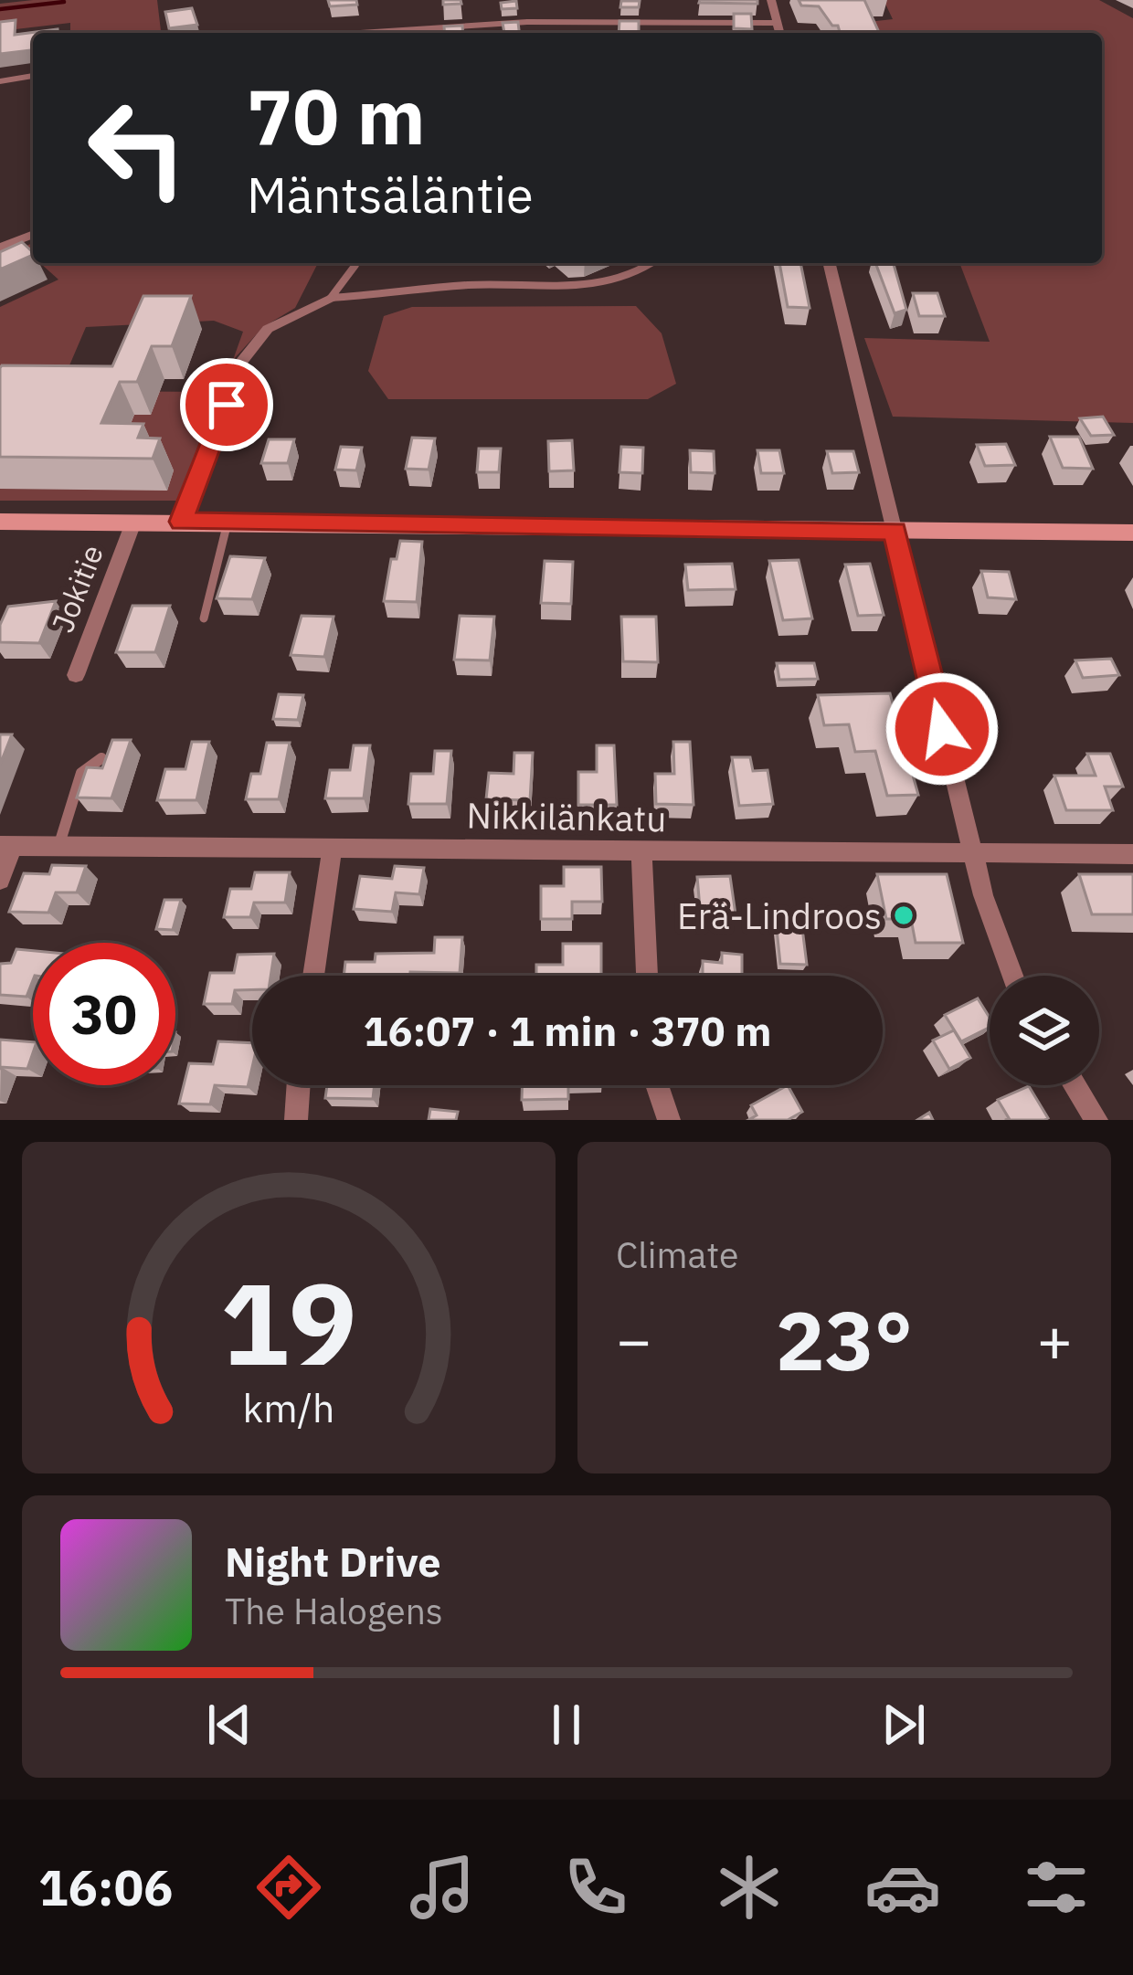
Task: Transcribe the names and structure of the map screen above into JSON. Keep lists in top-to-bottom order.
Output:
{
  "streets": {
    "street": ["Jokitie", "Nikkilänkatu"]
  },
  "places": ["Erä-Lindroos"],
  "page": {
    "turn": ["70 m", "Mäntsäläntie"],
    "limit": "30",
    "trip": "16:07 · 1 min · 370 m",
    "tile": "Climate",
    "heat": ["−", "23°", "+"],
    "song": ["Night Drive", "The Halogens"],
    "tabs": "16:06",
    "gauge": ["19", "km/h"]
  }
}
